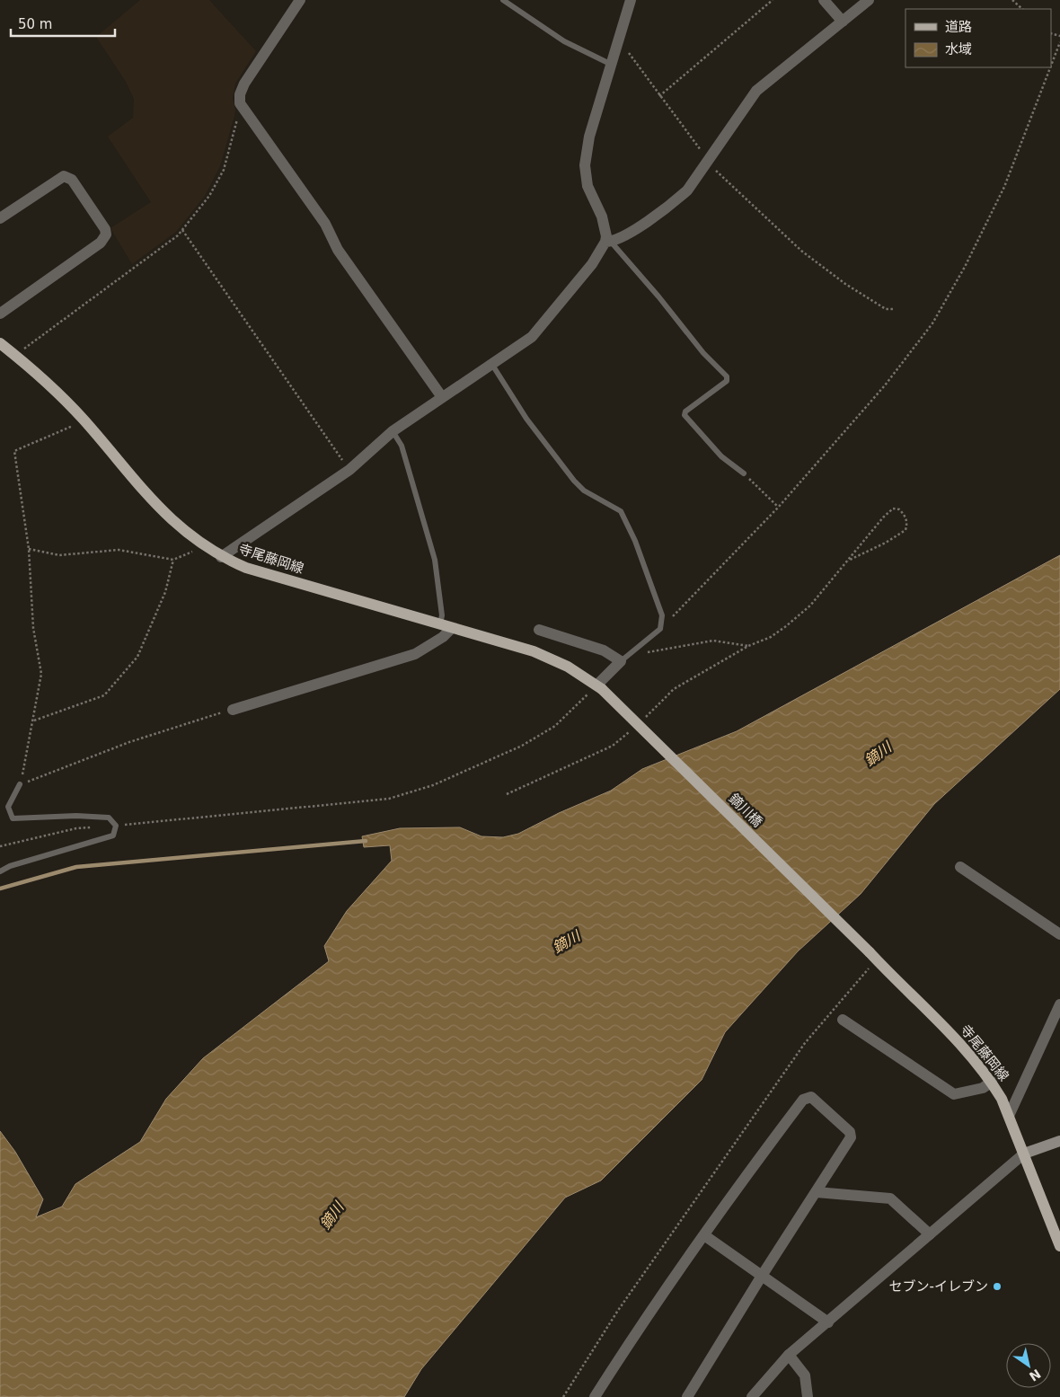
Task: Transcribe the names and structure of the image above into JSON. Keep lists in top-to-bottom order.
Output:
{
  "streets": {
    "main road": ["寺尾藤岡線", "鏑川橋"]
  },
  "crossings": [
    ["寺尾藤岡線", "鏑川橋"]
  ],
  "water": ["鏑川"],
  "places": ["セブン-イレブン"],
  "legend": ["道路", "水域"],
  "scale_bar": "50 m",
  "north": "bottom right"
}
